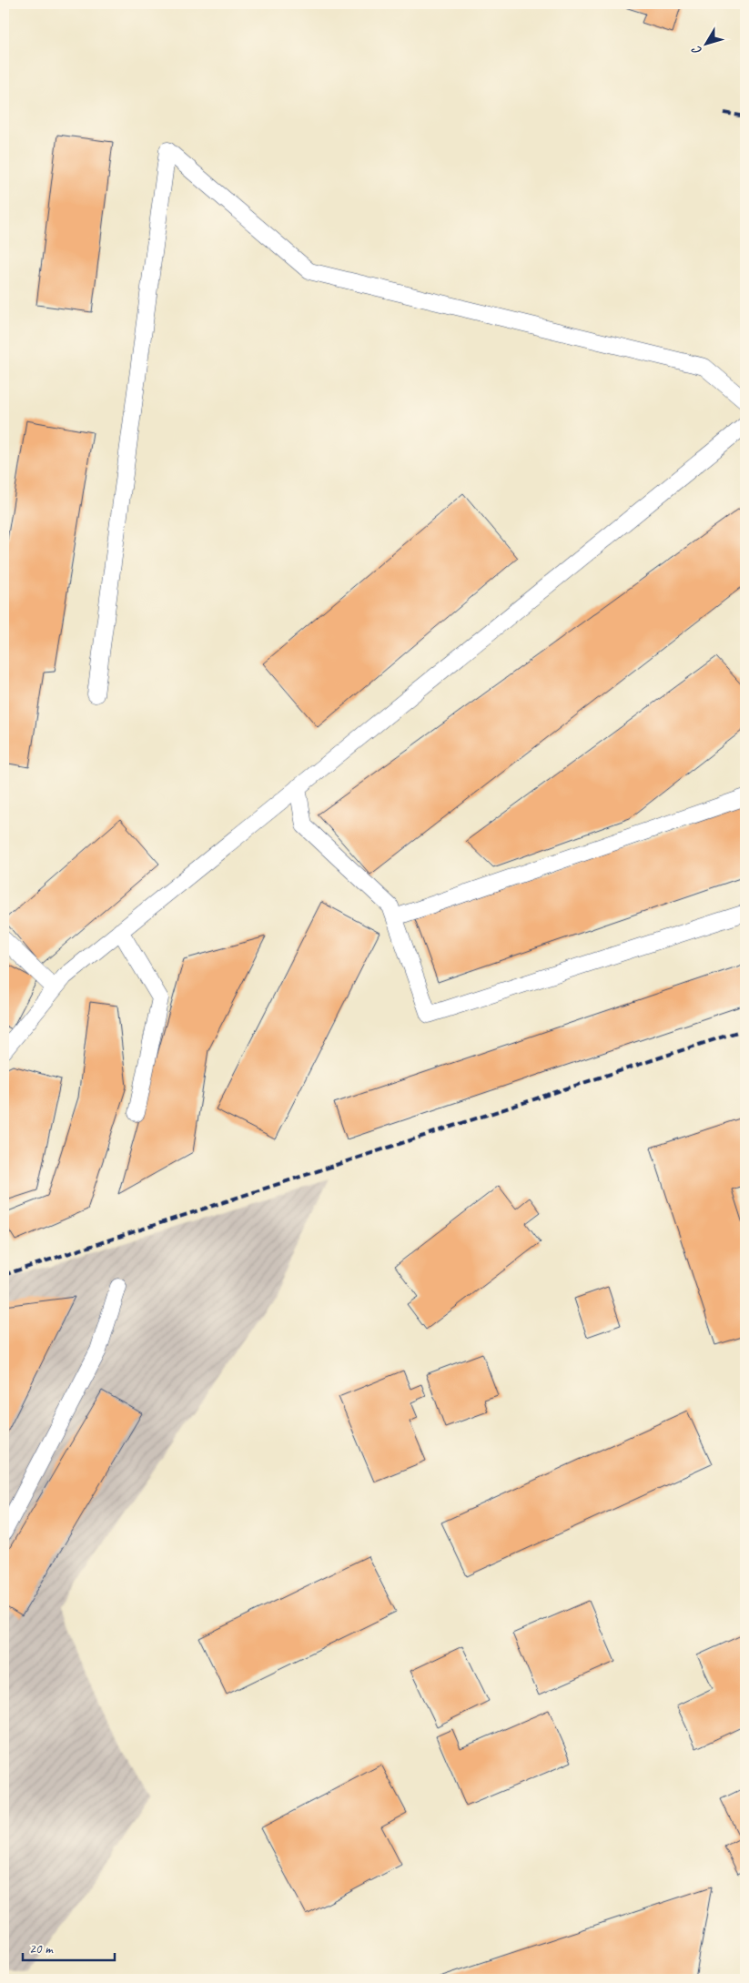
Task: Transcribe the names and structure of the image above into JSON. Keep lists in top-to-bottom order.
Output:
{
  "scale_bar": "20 m",
  "north": "bottom left"
}
